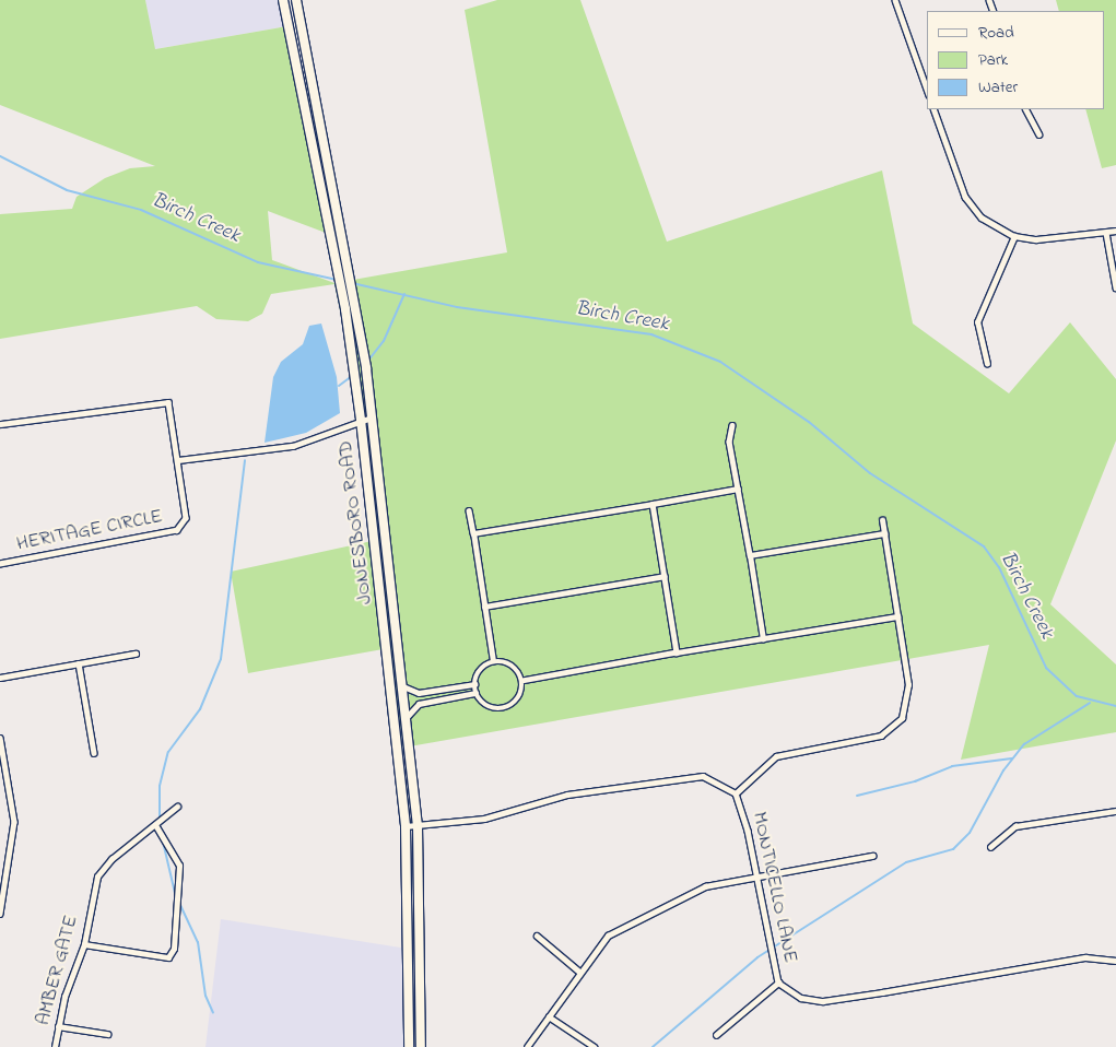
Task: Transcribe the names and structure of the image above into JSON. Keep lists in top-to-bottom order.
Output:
{
  "streets": {
    "main road": ["JONESBORO ROAD"],
    "street": ["HERITAGE CIRCLE", "MONTICELLO LANE", "AMBER GATE"]
  },
  "crossings": [
    ["JONESBORO ROAD", "MONTICELLO LANE"]
  ],
  "water": ["Birch Creek"],
  "legend": ["Road", "Park", "Water"]
}
